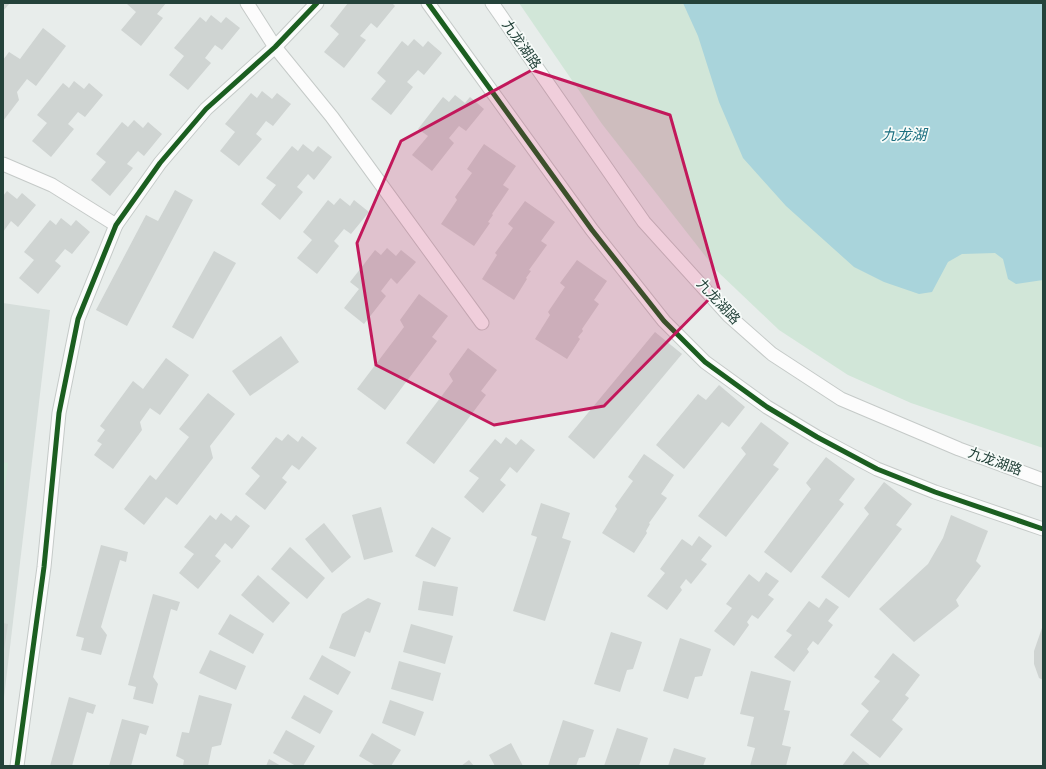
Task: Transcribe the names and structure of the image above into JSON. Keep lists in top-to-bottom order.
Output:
{
  "streets": {
    "street": ["九龙湖路"]
  },
  "water": ["九龙湖"]
}
